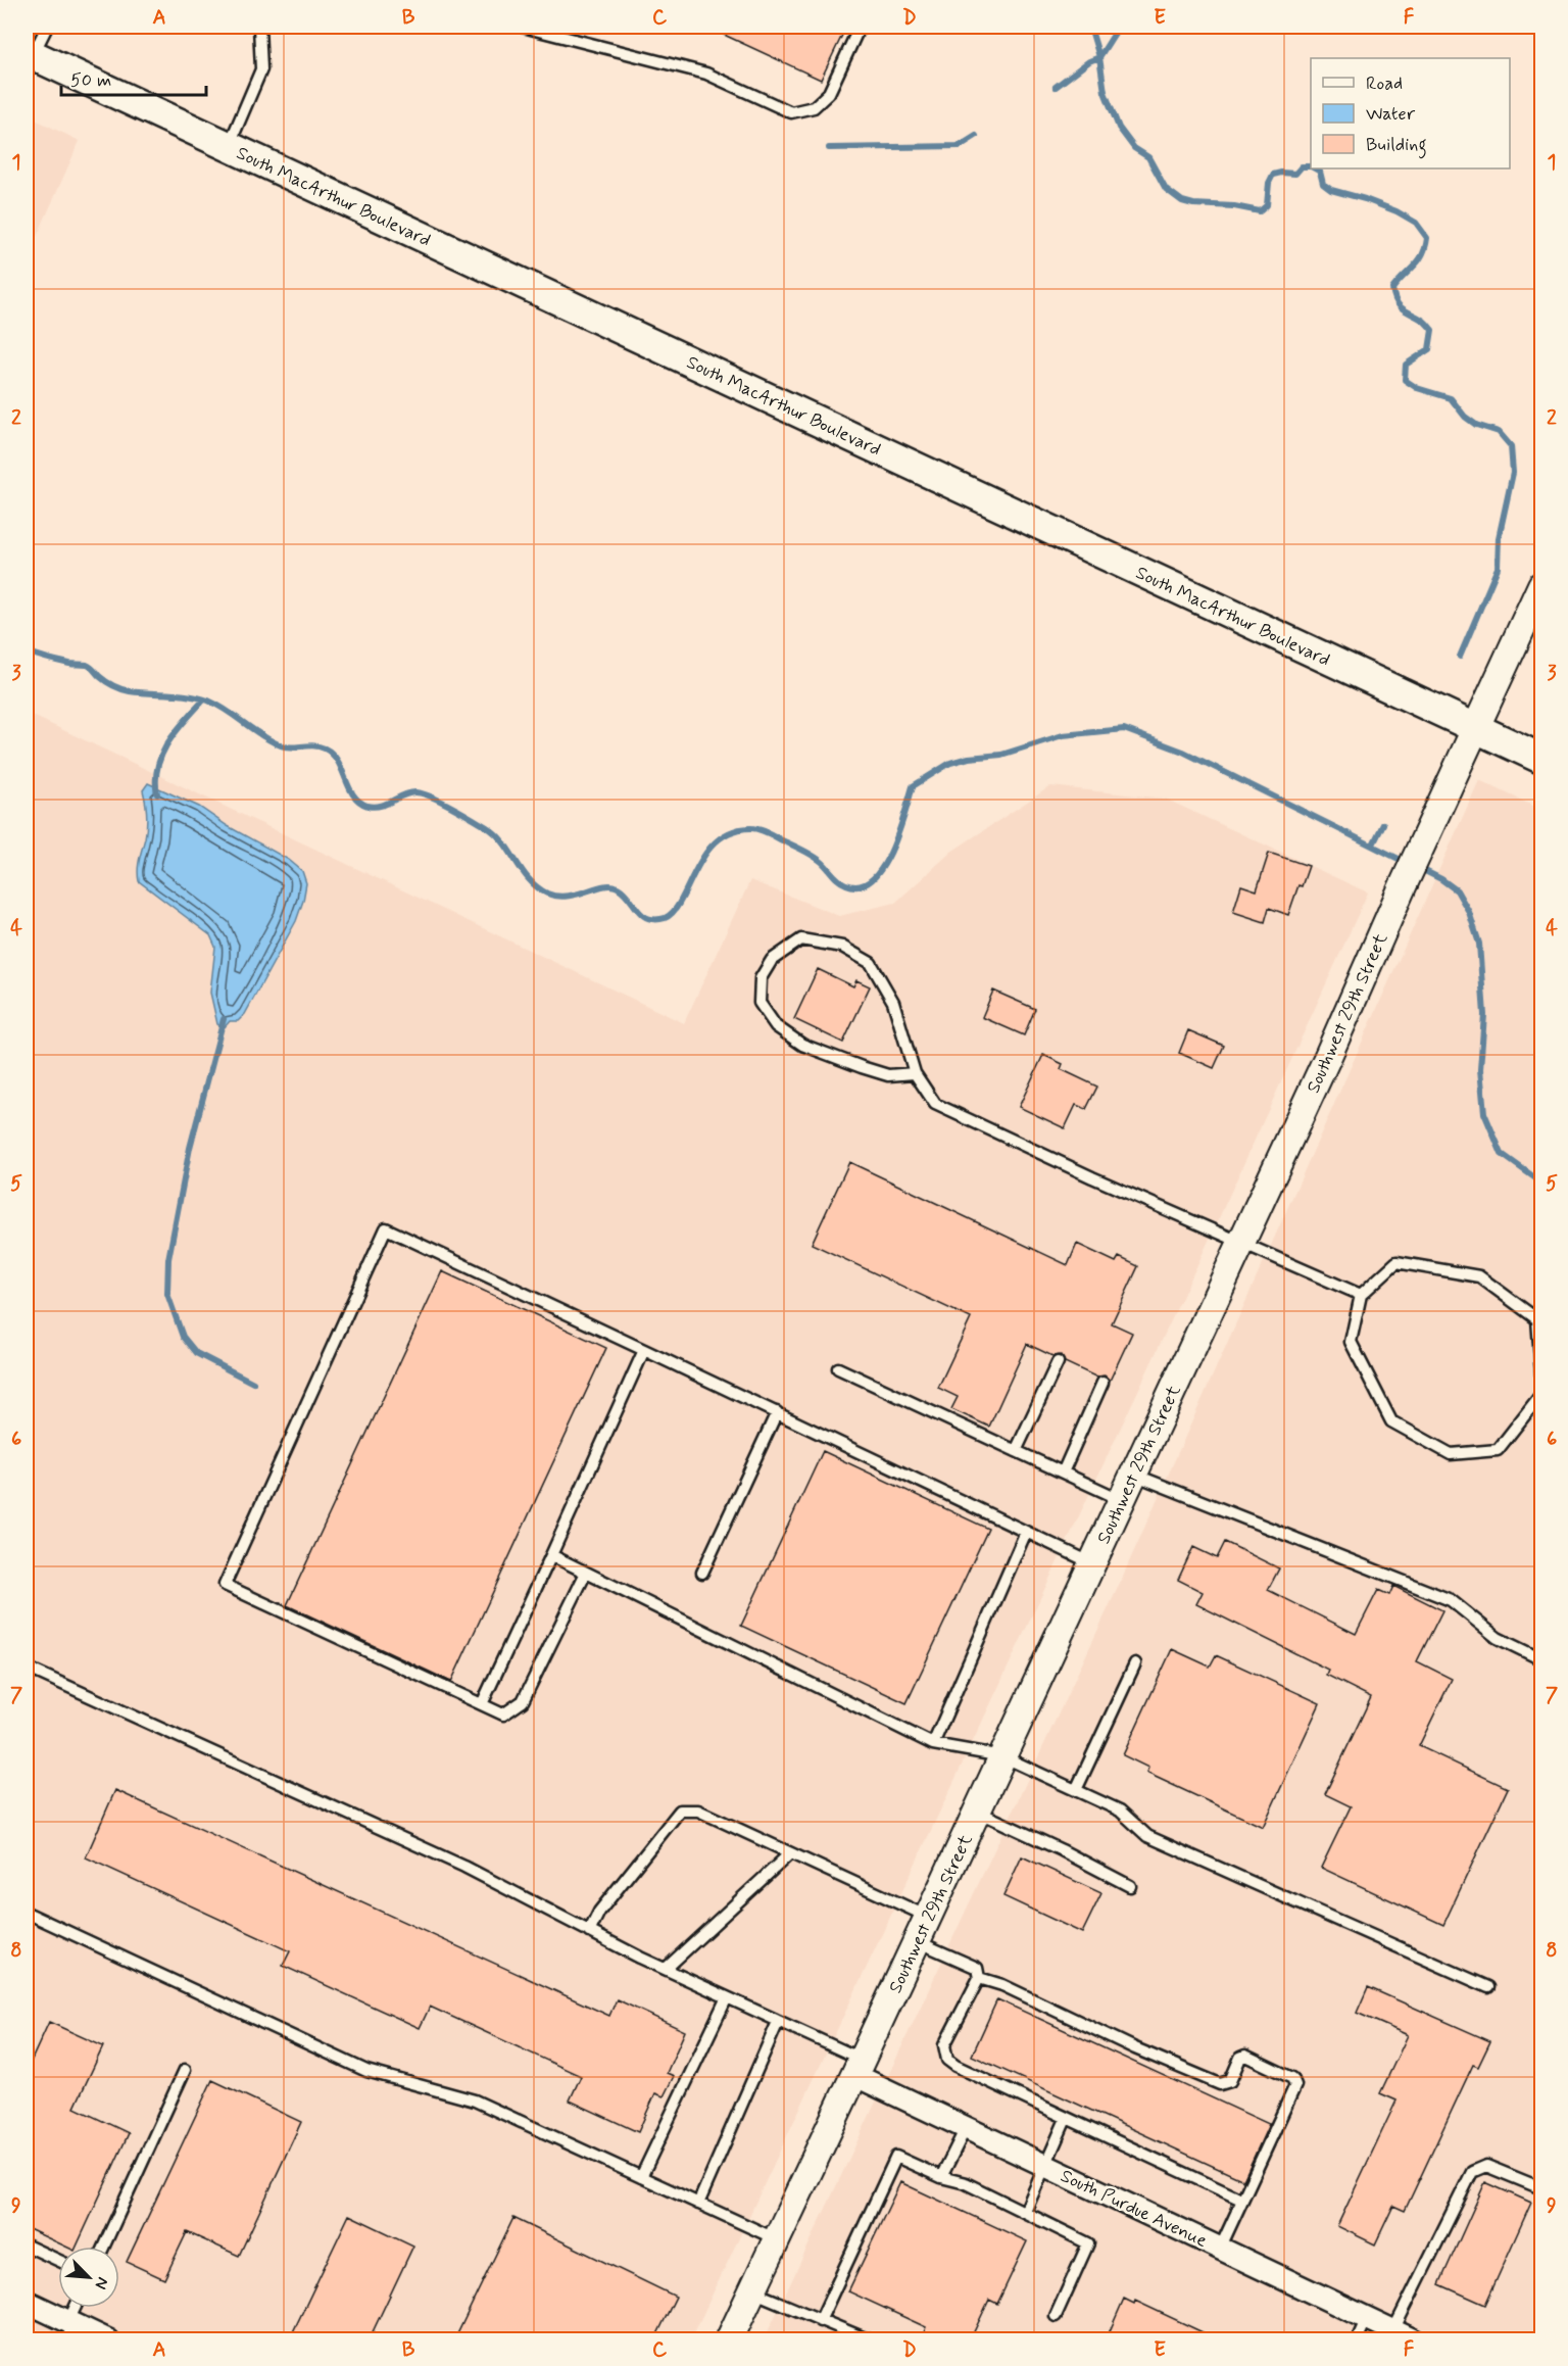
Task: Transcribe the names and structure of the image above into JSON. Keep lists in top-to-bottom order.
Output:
{
  "streets": {
    "main road": ["South MacArthur Boulevard"],
    "street": ["Southwest 29th Street", "South Purdue Avenue"]
  },
  "crossings": [
    ["South MacArthur Boulevard", "Southwest 29th Street"],
    ["Southwest 29th Street", "South Purdue Avenue"]
  ],
  "legend": ["Road", "Water", "Building"],
  "scale_bar": "50 m",
  "north": "bottom right",
  "grid": {
    "columns": [
      "A",
      "B",
      "C",
      "D",
      "E",
      "F"
    ],
    "rows": [
      "1",
      "2",
      "3",
      "4",
      "5",
      "6",
      "7",
      "8",
      "9"
    ]
  }
}
